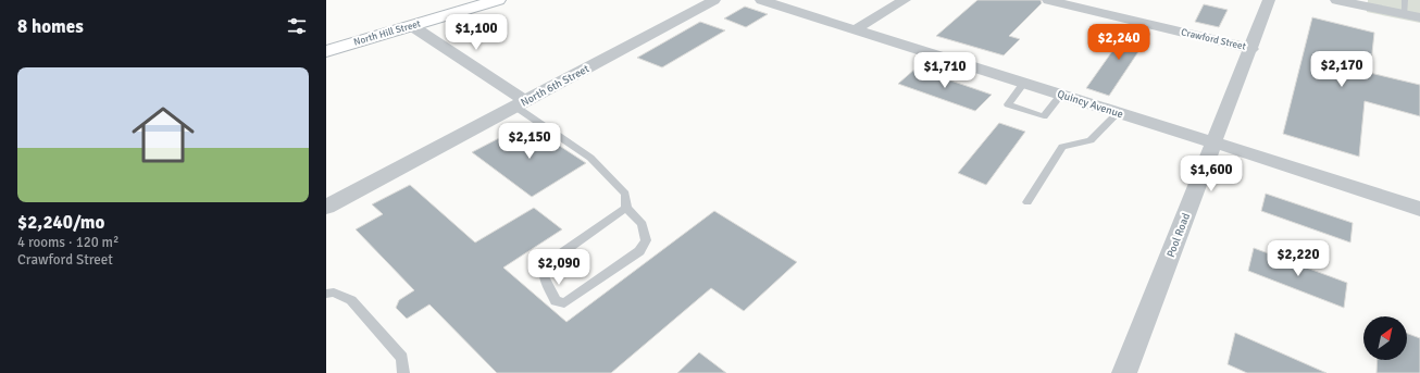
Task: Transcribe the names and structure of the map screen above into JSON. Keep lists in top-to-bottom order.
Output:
{
  "streets": {
    "street": [
      "North Hill Street",
      "Crawford Street",
      "North 6th Street",
      "Quincy Avenue",
      "Pool Road"
    ]
  },
  "crossings": [
    ["Crawford Street", "Pool Road"],
    ["Quincy Avenue", "Pool Road"]
  ],
  "north": "top right",
  "page": {
    "heading": "8 homes",
    "price": [
      "$1,100",
      "$2,240",
      "$2,170",
      "$1,710",
      "$2,150",
      "$1,600",
      "$2,220",
      "$2,090"
    ],
    "list": [
      {
        "name": "$2,240/mo",
        "note": "4 rooms · 120 m² · Crawford Street"
      }
    ]
  }
}
